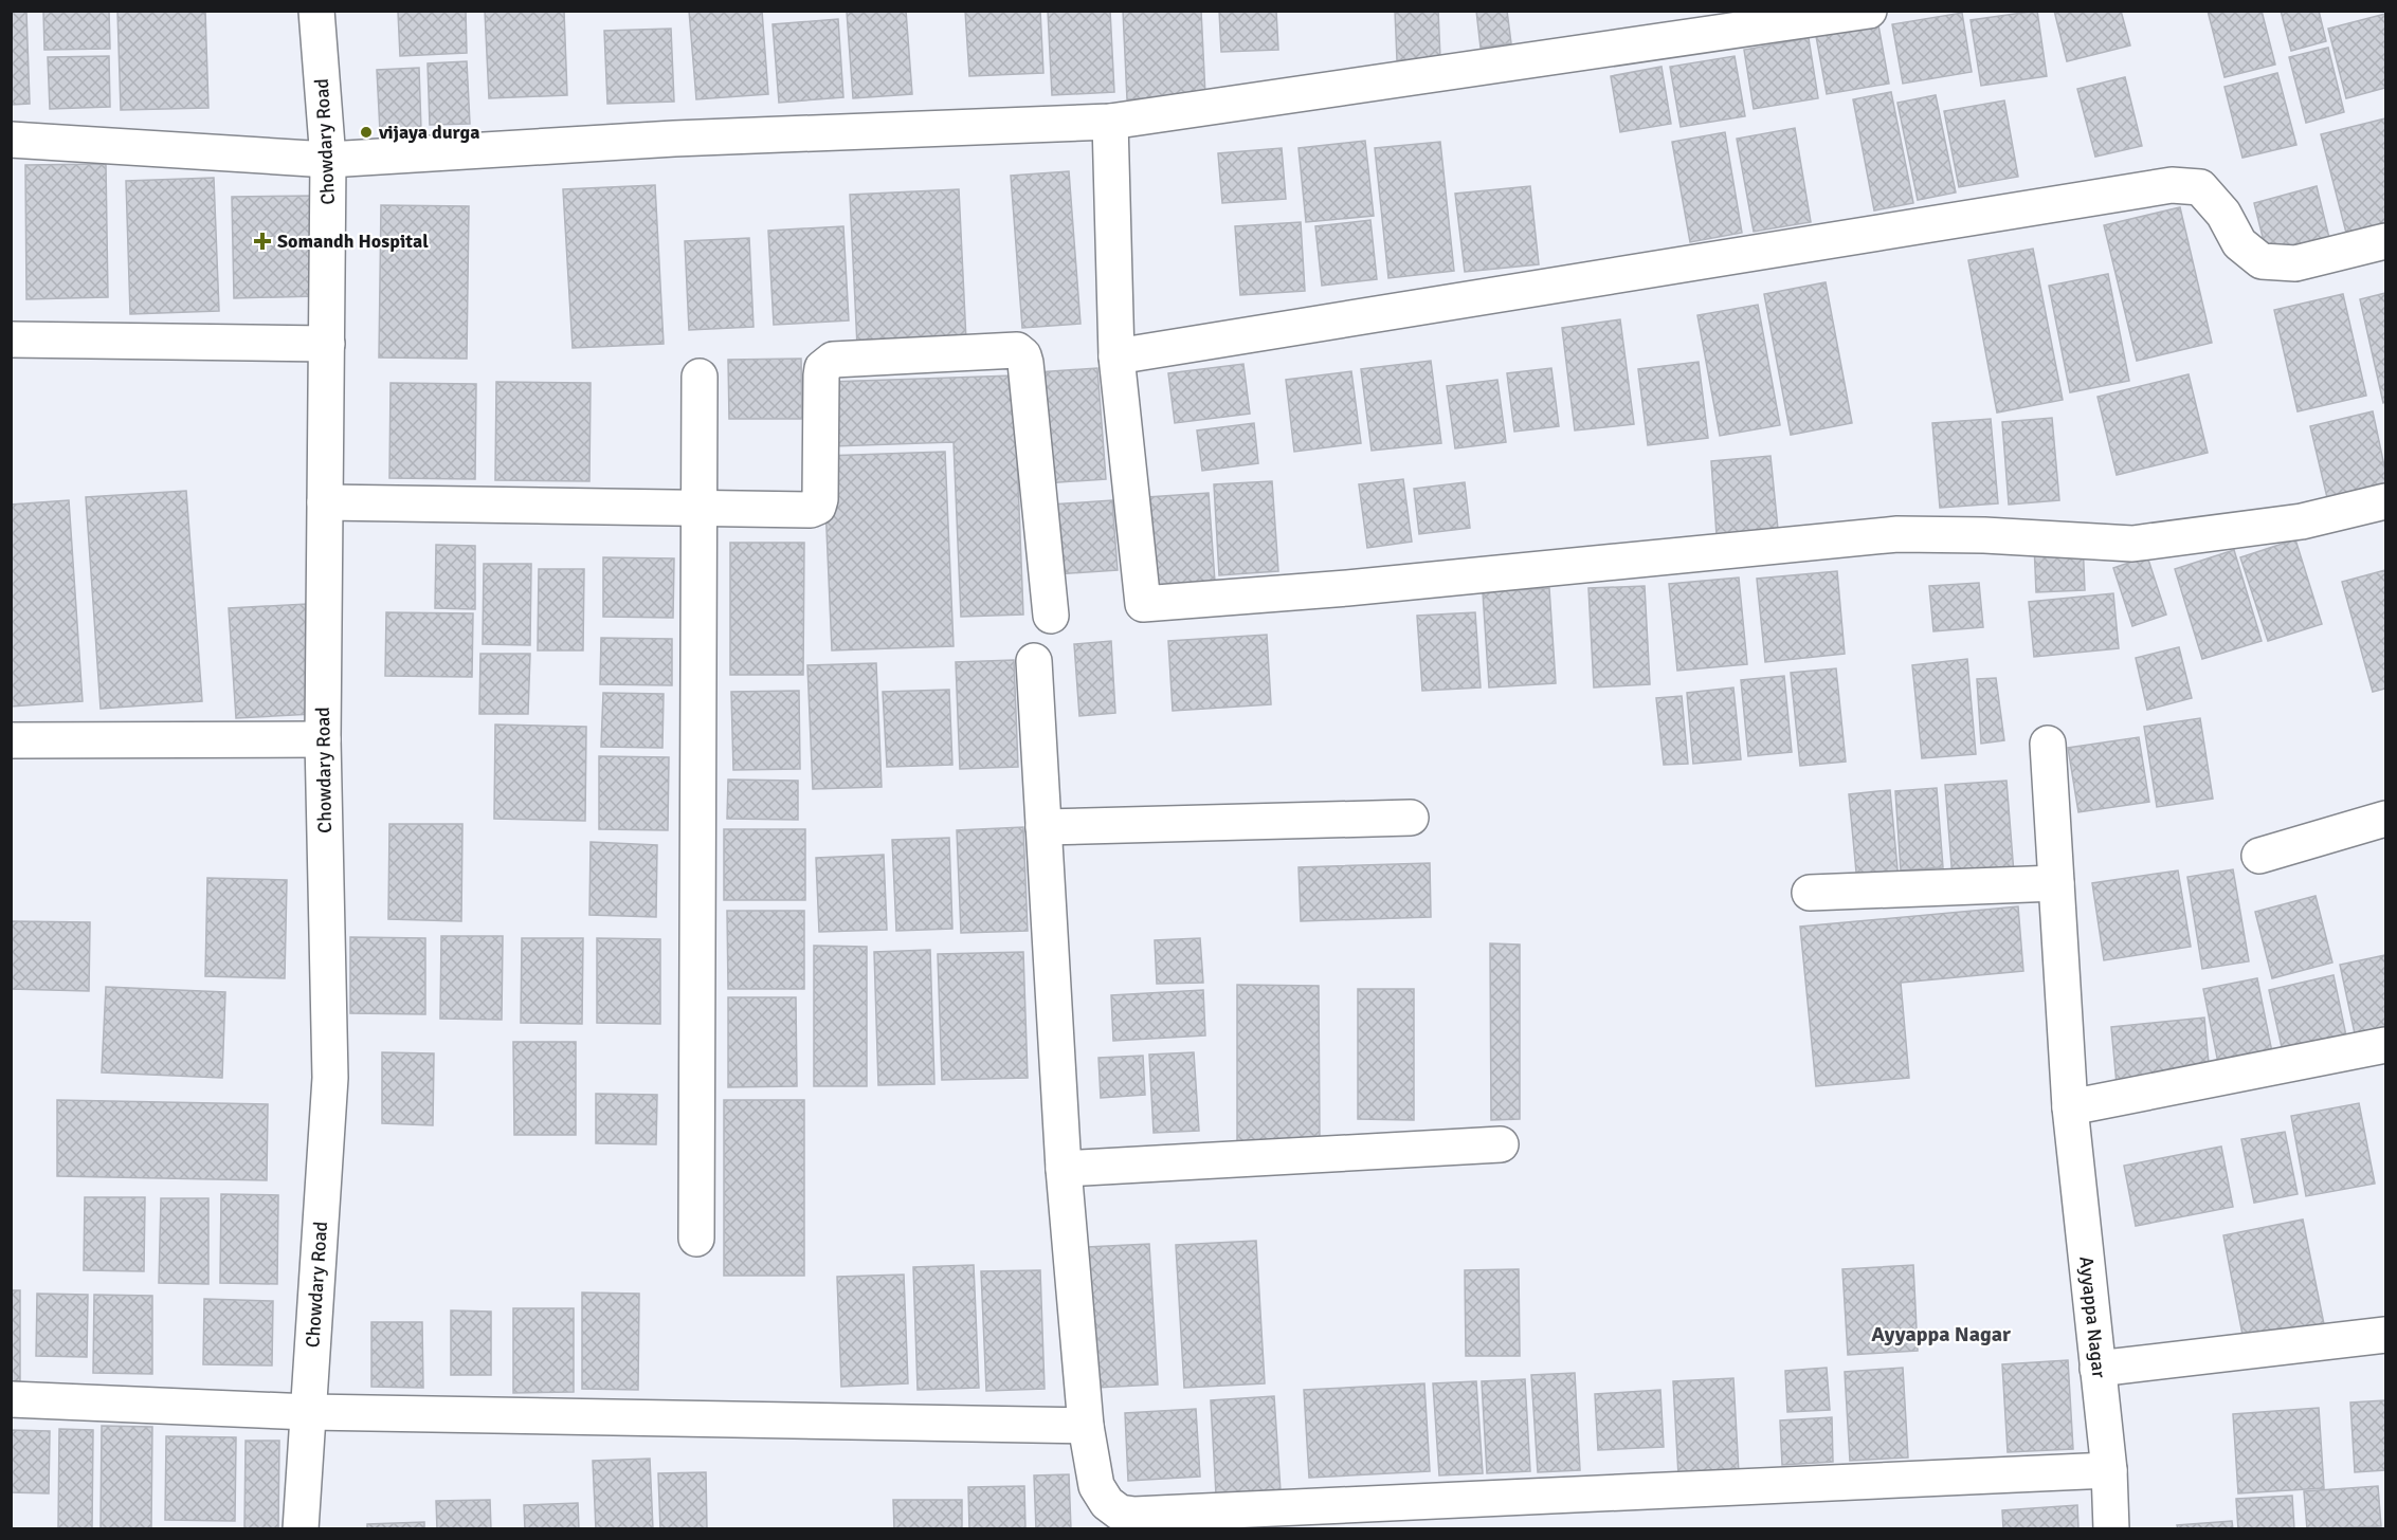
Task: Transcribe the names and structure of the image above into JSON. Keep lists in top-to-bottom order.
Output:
{
  "streets": {
    "street": ["Chowdary Road", "Ayyappa Nagar"]
  },
  "districts": ["Ayyappa Nagar"],
  "places": {
    "other": ["vijaya durga"],
    "health": ["Somandh Hospital"]
  }
}
